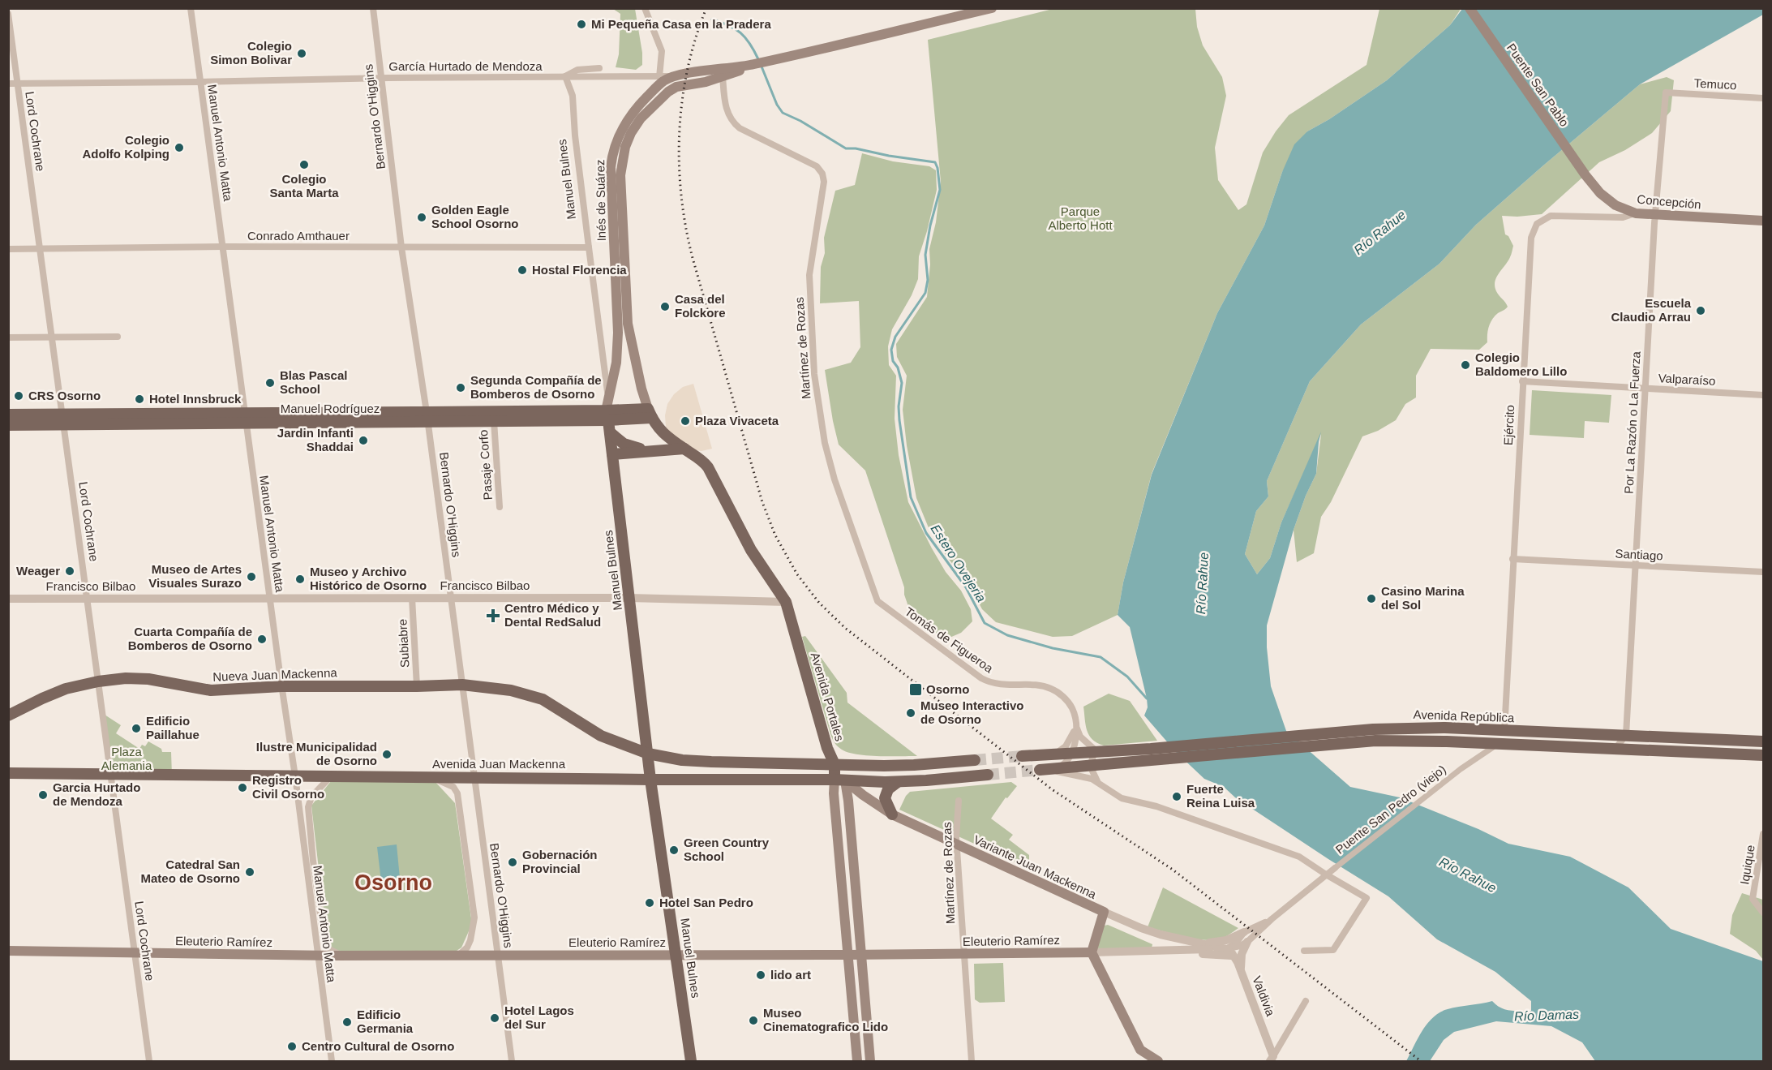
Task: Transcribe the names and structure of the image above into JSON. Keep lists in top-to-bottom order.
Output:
{
  "streets": {
    "main road": [
      "Puente San Pablo",
      "Manuel Bulnes",
      "Inés de Suárez",
      "Concepción",
      "Manuel Rodríguez",
      "Nueva Juan Mackenna",
      "Avenida Portales",
      "Avenida República",
      "Avenida Juan Mackenna",
      "Variante Juan Mackenna",
      "Eleuterio Ramírez"
    ],
    "street": [
      "García Hurtado de Mendoza",
      "Temuco",
      "Bernardo O'Higgins",
      "Lord Cochrane",
      "Manuel Antonio Matta",
      "Conrado Amthauer",
      "Martínez de Rozas",
      "Valparaíso",
      "Por La Razón o La Fuerza",
      "Ejército",
      "Pasaje Corfo",
      "Santiago",
      "Francisco Bilbao",
      "Tomás de Figueroa",
      "Subiabre",
      "Puente San Pedro (viejo)",
      "Iquique",
      "Valdivia"
    ]
  },
  "crossings": [
    ["García Hurtado de Mendoza", "Bernardo O'Higgins"],
    ["García Hurtado de Mendoza", "Lord Cochrane"],
    ["García Hurtado de Mendoza", "Manuel Antonio Matta"],
    ["García Hurtado de Mendoza", "Manuel Bulnes"],
    ["Temuco", "Por La Razón o La Fuerza"],
    ["Puente San Pablo", "Concepción"],
    ["Bernardo O'Higgins", "Conrado Amthauer"],
    ["Bernardo O'Higgins", "Manuel Rodríguez"],
    ["Bernardo O'Higgins", "Francisco Bilbao"],
    ["Bernardo O'Higgins", "Nueva Juan Mackenna"],
    ["Bernardo O'Higgins", "Avenida Juan Mackenna"],
    ["Bernardo O'Higgins", "Eleuterio Ramírez"],
    ["Lord Cochrane", "Conrado Amthauer"],
    ["Lord Cochrane", "Manuel Rodríguez"],
    ["Lord Cochrane", "Francisco Bilbao"],
    ["Lord Cochrane", "Nueva Juan Mackenna"],
    ["Lord Cochrane", "Avenida Juan Mackenna"],
    ["Lord Cochrane", "Eleuterio Ramírez"],
    ["Manuel Antonio Matta", "Conrado Amthauer"],
    ["Manuel Antonio Matta", "Manuel Rodríguez"],
    ["Manuel Antonio Matta", "Francisco Bilbao"],
    ["Manuel Antonio Matta", "Nueva Juan Mackenna"],
    ["Manuel Antonio Matta", "Avenida Juan Mackenna"],
    ["Manuel Antonio Matta", "Eleuterio Ramírez"],
    ["Manuel Bulnes", "Inés de Suárez"],
    ["Manuel Bulnes", "Conrado Amthauer"],
    ["Manuel Bulnes", "Manuel Rodríguez"],
    ["Manuel Bulnes", "Francisco Bilbao"],
    ["Manuel Bulnes", "Avenida Juan Mackenna"],
    ["Manuel Bulnes", "Eleuterio Ramírez"],
    ["Inés de Suárez", "Martínez de Rozas"],
    ["Inés de Suárez", "Avenida Portales"],
    ["Concepción", "Por La Razón o La Fuerza"],
    ["Concepción", "Ejército"],
    ["Martínez de Rozas", "Tomás de Figueroa"],
    ["Martínez de Rozas", "Variante Juan Mackenna"],
    ["Martínez de Rozas", "Eleuterio Ramírez"],
    ["Valparaíso", "Por La Razón o La Fuerza"],
    ["Valparaíso", "Ejército"],
    ["Manuel Rodríguez", "Pasaje Corfo"],
    ["Manuel Rodríguez", "Avenida Portales"],
    ["Por La Razón o La Fuerza", "Santiago"],
    ["Por La Razón o La Fuerza", "Avenida República"],
    ["Ejército", "Santiago"],
    ["Ejército", "Avenida República"],
    ["Francisco Bilbao", "Subiabre"],
    ["Francisco Bilbao", "Avenida Portales"],
    ["Tomás de Figueroa", "Avenida República"],
    ["Subiabre", "Nueva Juan Mackenna"],
    ["Avenida Portales", "Avenida Juan Mackenna"],
    ["Avenida Portales", "Variante Juan Mackenna"],
    ["Avenida Portales", "Eleuterio Ramírez"],
    ["Avenida Juan Mackenna", "Variante Juan Mackenna"],
    ["Puente San Pedro (viejo)", "Eleuterio Ramírez"],
    ["Variante Juan Mackenna", "Eleuterio Ramírez"],
    ["Variante Juan Mackenna", "Valdivia"],
    ["Eleuterio Ramírez", "Valdivia"]
  ],
  "districts": ["Osorno"],
  "water": ["Río Rahue", "Estero Ovejeria", "Río Damas"],
  "parks": ["Parque Alberto Hott", "Plaza Alemania"],
  "places": {
    "other": [
      "Mi Pequeña Casa en la Pradera",
      "Colegio Simon Bolivar",
      "Colegio Adolfo Kolping",
      "Colegio Santa Marta",
      "Golden Eagle School Osorno",
      "Hostal Florencia",
      "Casa del Folckore",
      "Escuela Claudio Arrau",
      "Colegio Baldomero Lillo",
      "Blas Pascal School",
      "Segunda Compañía de Bomberos de Osorno",
      "CRS Osorno",
      "Hotel Innsbruck",
      "Plaza Vivaceta",
      "Jardin Infanti Shaddai",
      "Weager",
      "Museo de Artes Visuales Surazo",
      "Museo y Archivo Histórico de Osorno",
      "Casino Marina del Sol",
      "Cuarta Compañía de Bomberos de Osorno",
      "Museo Interactivo de Osorno",
      "Edificio Paillahue",
      "Ilustre Municipalidad de Osorno",
      "Registro Civil Osorno",
      "Garcia Hurtado de Mendoza",
      "Fuerte Reina Luisa",
      "Green Country School",
      "Gobernación Provincial",
      "Catedral San Mateo de Osorno",
      "Hotel San Pedro",
      "lido art",
      "Hotel Lagos del Sur",
      "Museo Cinematografico Lido",
      "Edificio Germania",
      "Centro Cultural de Osorno"
    ],
    "health": ["Centro Médico y Dental RedSalud"],
    "transit": ["Osorno"]
  }
}
